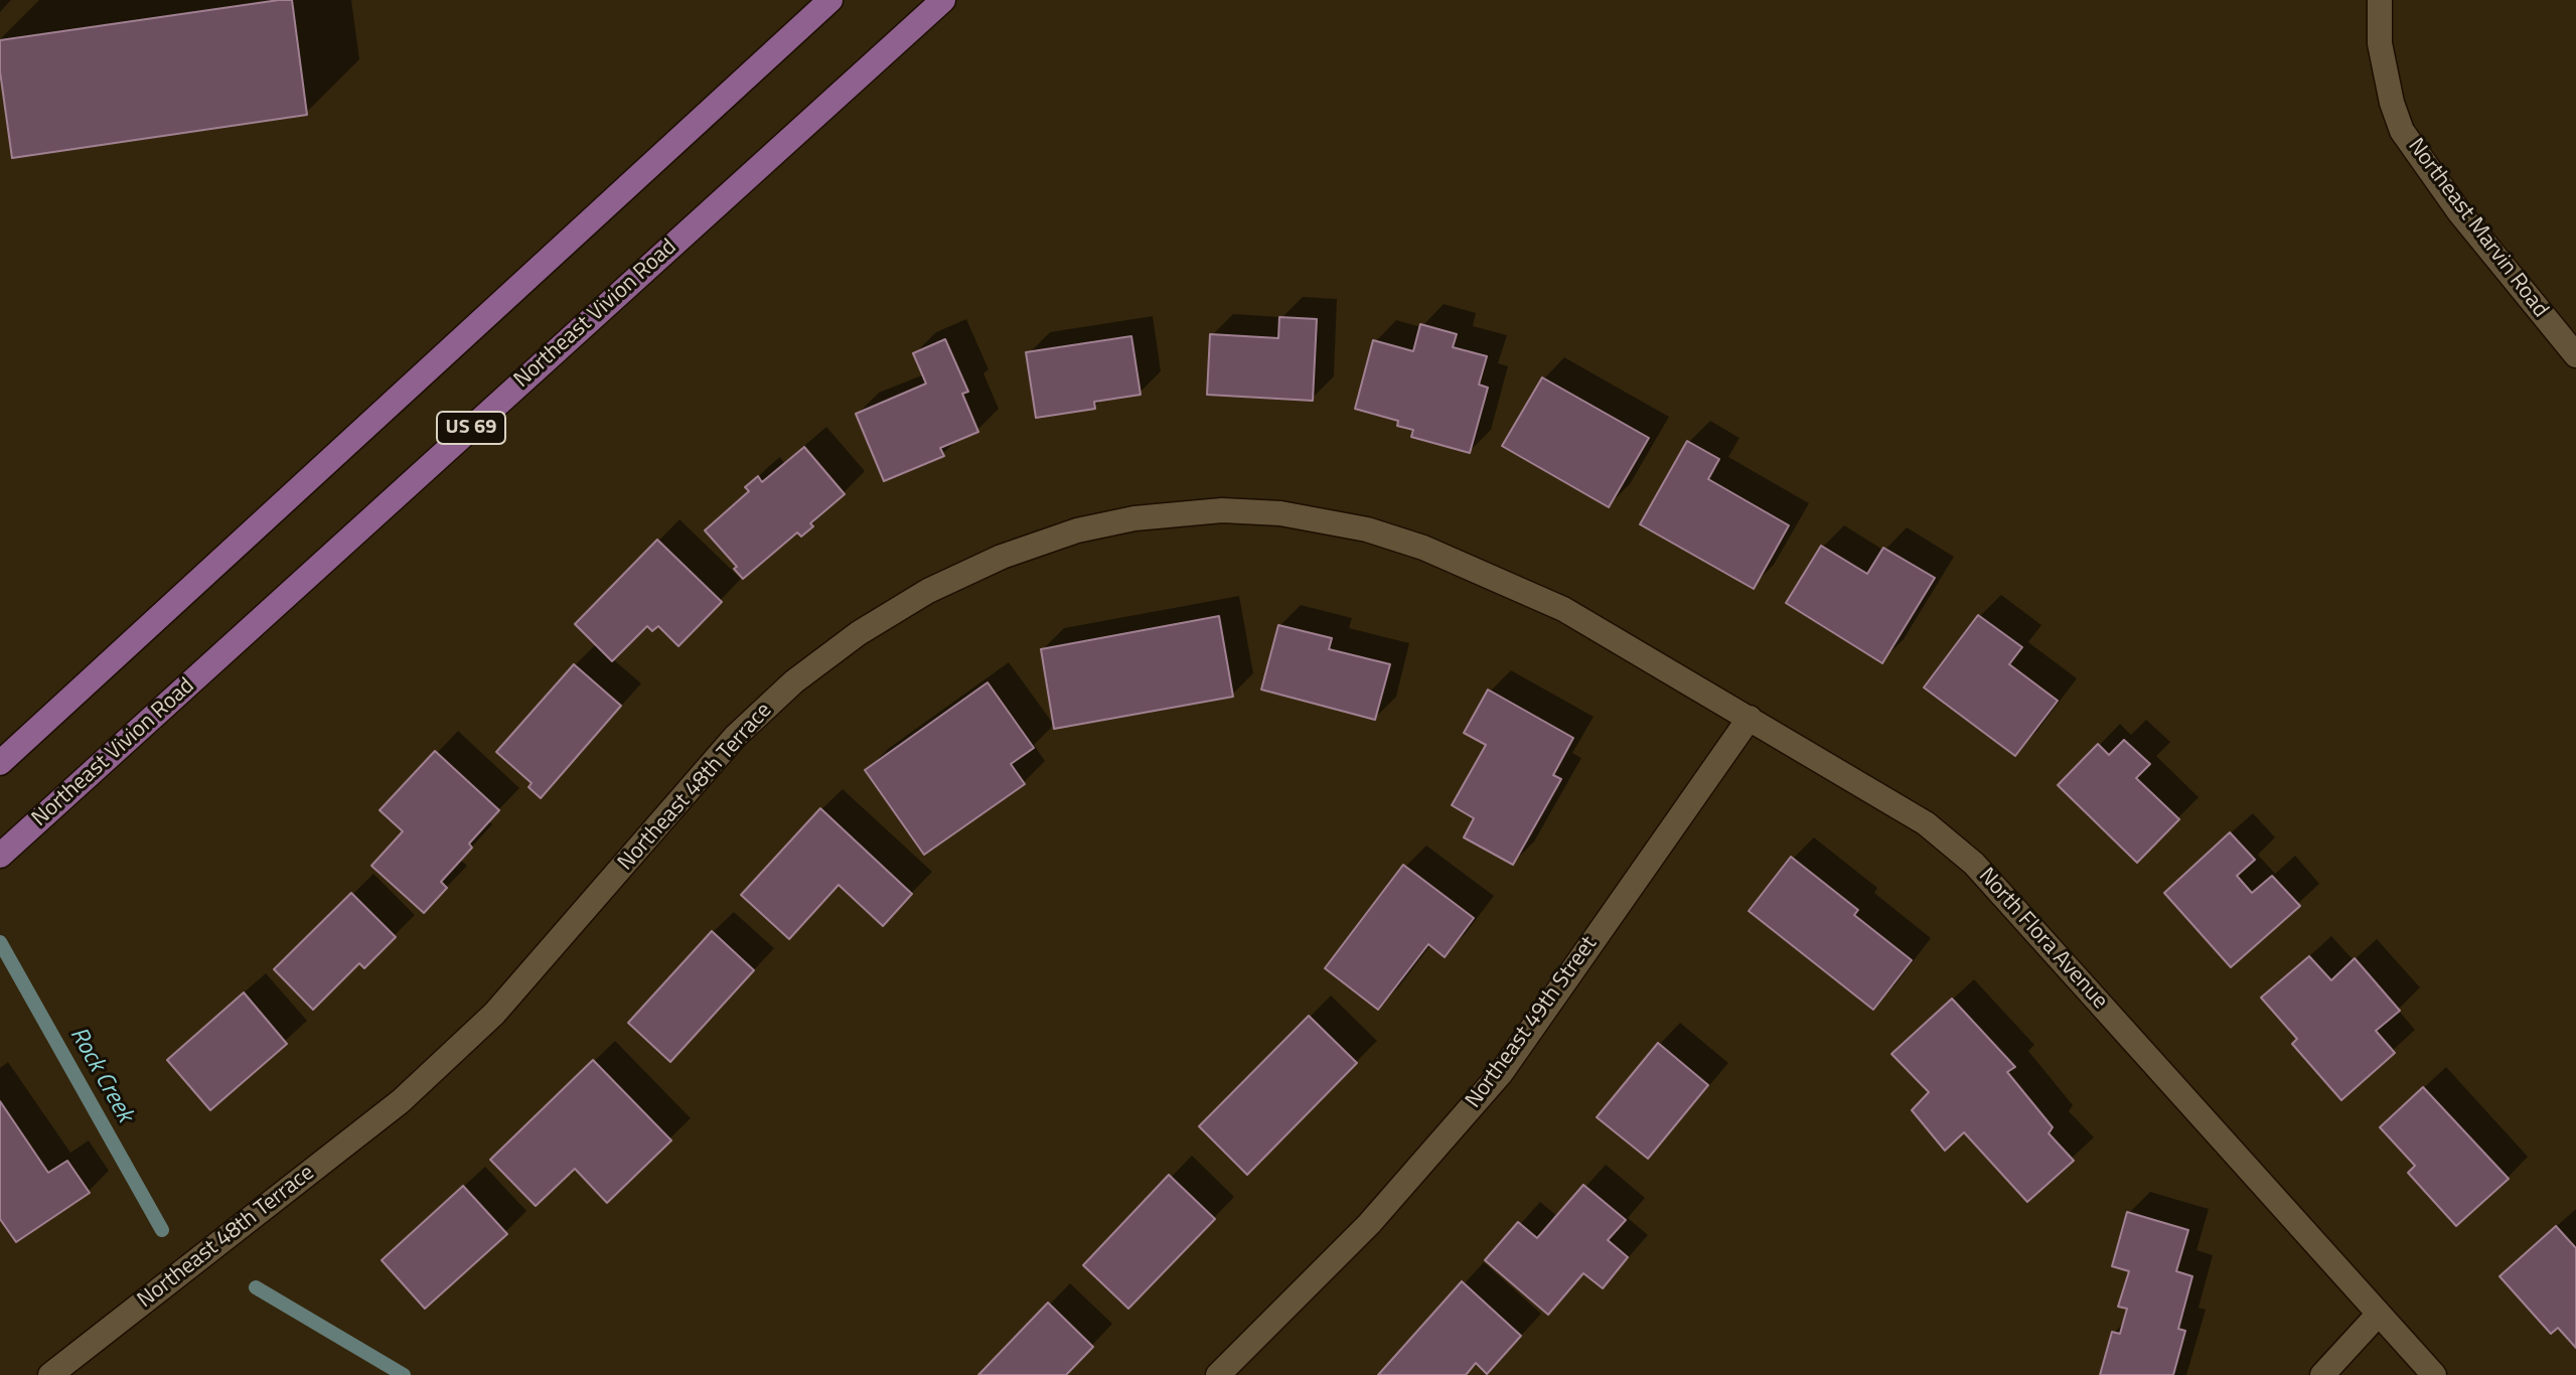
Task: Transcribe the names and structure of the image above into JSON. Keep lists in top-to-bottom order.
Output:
{
  "streets": {
    "main road": ["Northeast Vivion Road", "US 69"],
    "street": [
      "Northeast Marvin Road",
      "Northeast 48th Terrace",
      "North Flora Avenue",
      "Northeast 49th Street"
    ]
  },
  "crossings": [
    ["Northeast 48th Terrace", "North Flora Avenue"],
    ["North Flora Avenue", "Northeast 49th Street"]
  ],
  "water": ["Rock Creek"]
}
